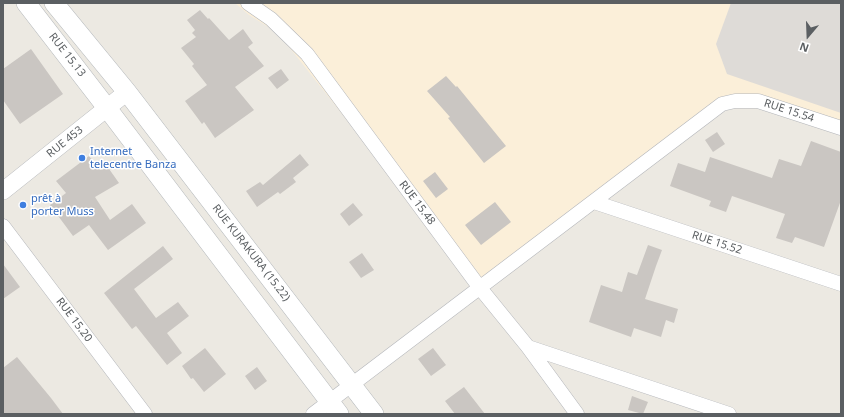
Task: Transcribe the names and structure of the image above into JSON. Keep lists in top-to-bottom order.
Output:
{
  "streets": {
    "main road": ["RUE 15.13", "RUE KURAKURA (15.22)"],
    "street": [
      "RUE 15.54",
      "RUE 453",
      "RUE 15.48",
      "RUE 15.52",
      "RUE 15.20"
    ]
  },
  "crossings": [
    ["RUE 15.13", "RUE 453"],
    ["RUE 15.13", "RUE KURAKURA (15.22)"],
    ["RUE 15.54", "RUE 15.52"],
    ["RUE 453", "RUE KURAKURA (15.22)"]
  ],
  "places": ["Internet telecentre Banza", "prêt à porter Muss"],
  "north": "bottom"
}
